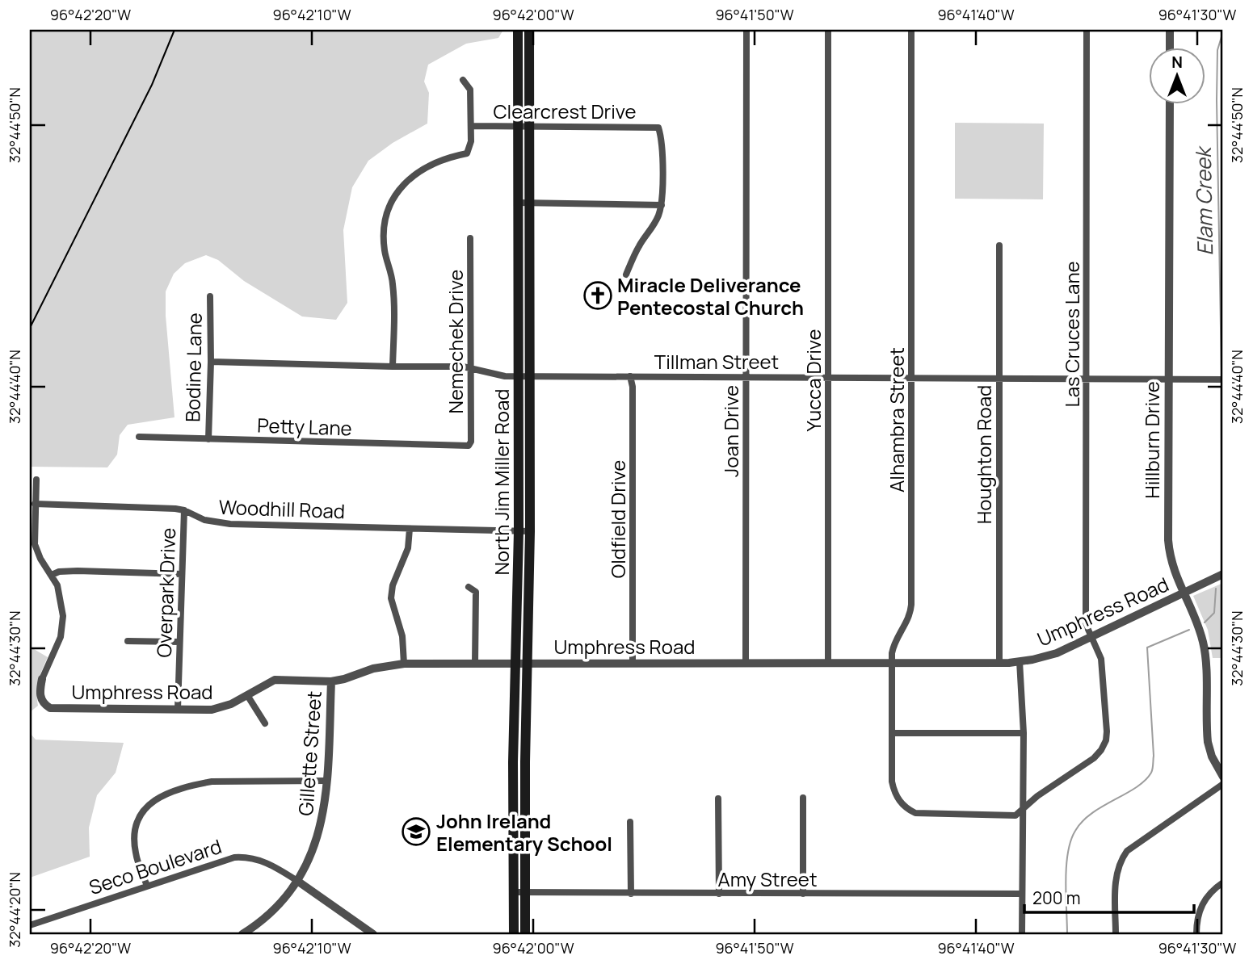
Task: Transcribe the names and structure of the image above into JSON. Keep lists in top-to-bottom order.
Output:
{
  "streets": {
    "main road": ["North Jim Miller Road"],
    "street": [
      "Clearcrest Drive",
      "Las Cruces Lane",
      "Nemechek Drive",
      "Tillman Street",
      "Bodine Lane",
      "Yucca Drive",
      "Alhambra Street",
      "Petty Lane",
      "Joan Drive",
      "Hillburn Drive",
      "Houghton Road",
      "Woodhill Road",
      "Oldfield Drive",
      "Overpark Drive",
      "Umphress Road",
      "Gillette Street",
      "Seco Boulevard",
      "Amy Street"
    ]
  },
  "crossings": [
    ["Clearcrest Drive", "North Jim Miller Road"],
    ["Las Cruces Lane", "Tillman Street"],
    ["Las Cruces Lane", "Alhambra Street"],
    ["Las Cruces Lane", "Umphress Road"],
    ["Nemechek Drive", "Tillman Street"],
    ["Nemechek Drive", "Petty Lane"],
    ["Tillman Street", "Bodine Lane"],
    ["Tillman Street", "Yucca Drive"],
    ["Tillman Street", "Alhambra Street"],
    ["Tillman Street", "Joan Drive"],
    ["Tillman Street", "Hillburn Drive"],
    ["Tillman Street", "Houghton Road"],
    ["Tillman Street", "North Jim Miller Road"],
    ["Tillman Street", "Oldfield Drive"],
    ["Bodine Lane", "Petty Lane"],
    ["Yucca Drive", "Umphress Road"],
    ["Alhambra Street", "Umphress Road"],
    ["Joan Drive", "Umphress Road"],
    ["Hillburn Drive", "Umphress Road"],
    ["Houghton Road", "Umphress Road"],
    ["North Jim Miller Road", "Woodhill Road"],
    ["North Jim Miller Road", "Umphress Road"],
    ["North Jim Miller Road", "Amy Street"],
    ["Woodhill Road", "Overpark Drive"],
    ["Oldfield Drive", "Umphress Road"],
    ["Overpark Drive", "Umphress Road"],
    ["Umphress Road", "Gillette Street"],
    ["Gillette Street", "Seco Boulevard"]
  ],
  "water": ["Elam Creek"],
  "places": {
    "church": ["Miracle Deliverance Pentecostal Church"],
    "school or university": ["John Ireland Elementary School"]
  },
  "scale_bar": "200 m",
  "north": "top",
  "coordinates": [
    "96°42'20\"W",
    "96°42'10\"W",
    "96°42'00\"W",
    "96°41'50\"W",
    "96°41'40\"W",
    "96°41'30\"W",
    "32°44'50\"N",
    "32°44'40\"N",
    "32°44'30\"N",
    "32°44'20\"N"
  ]
}
